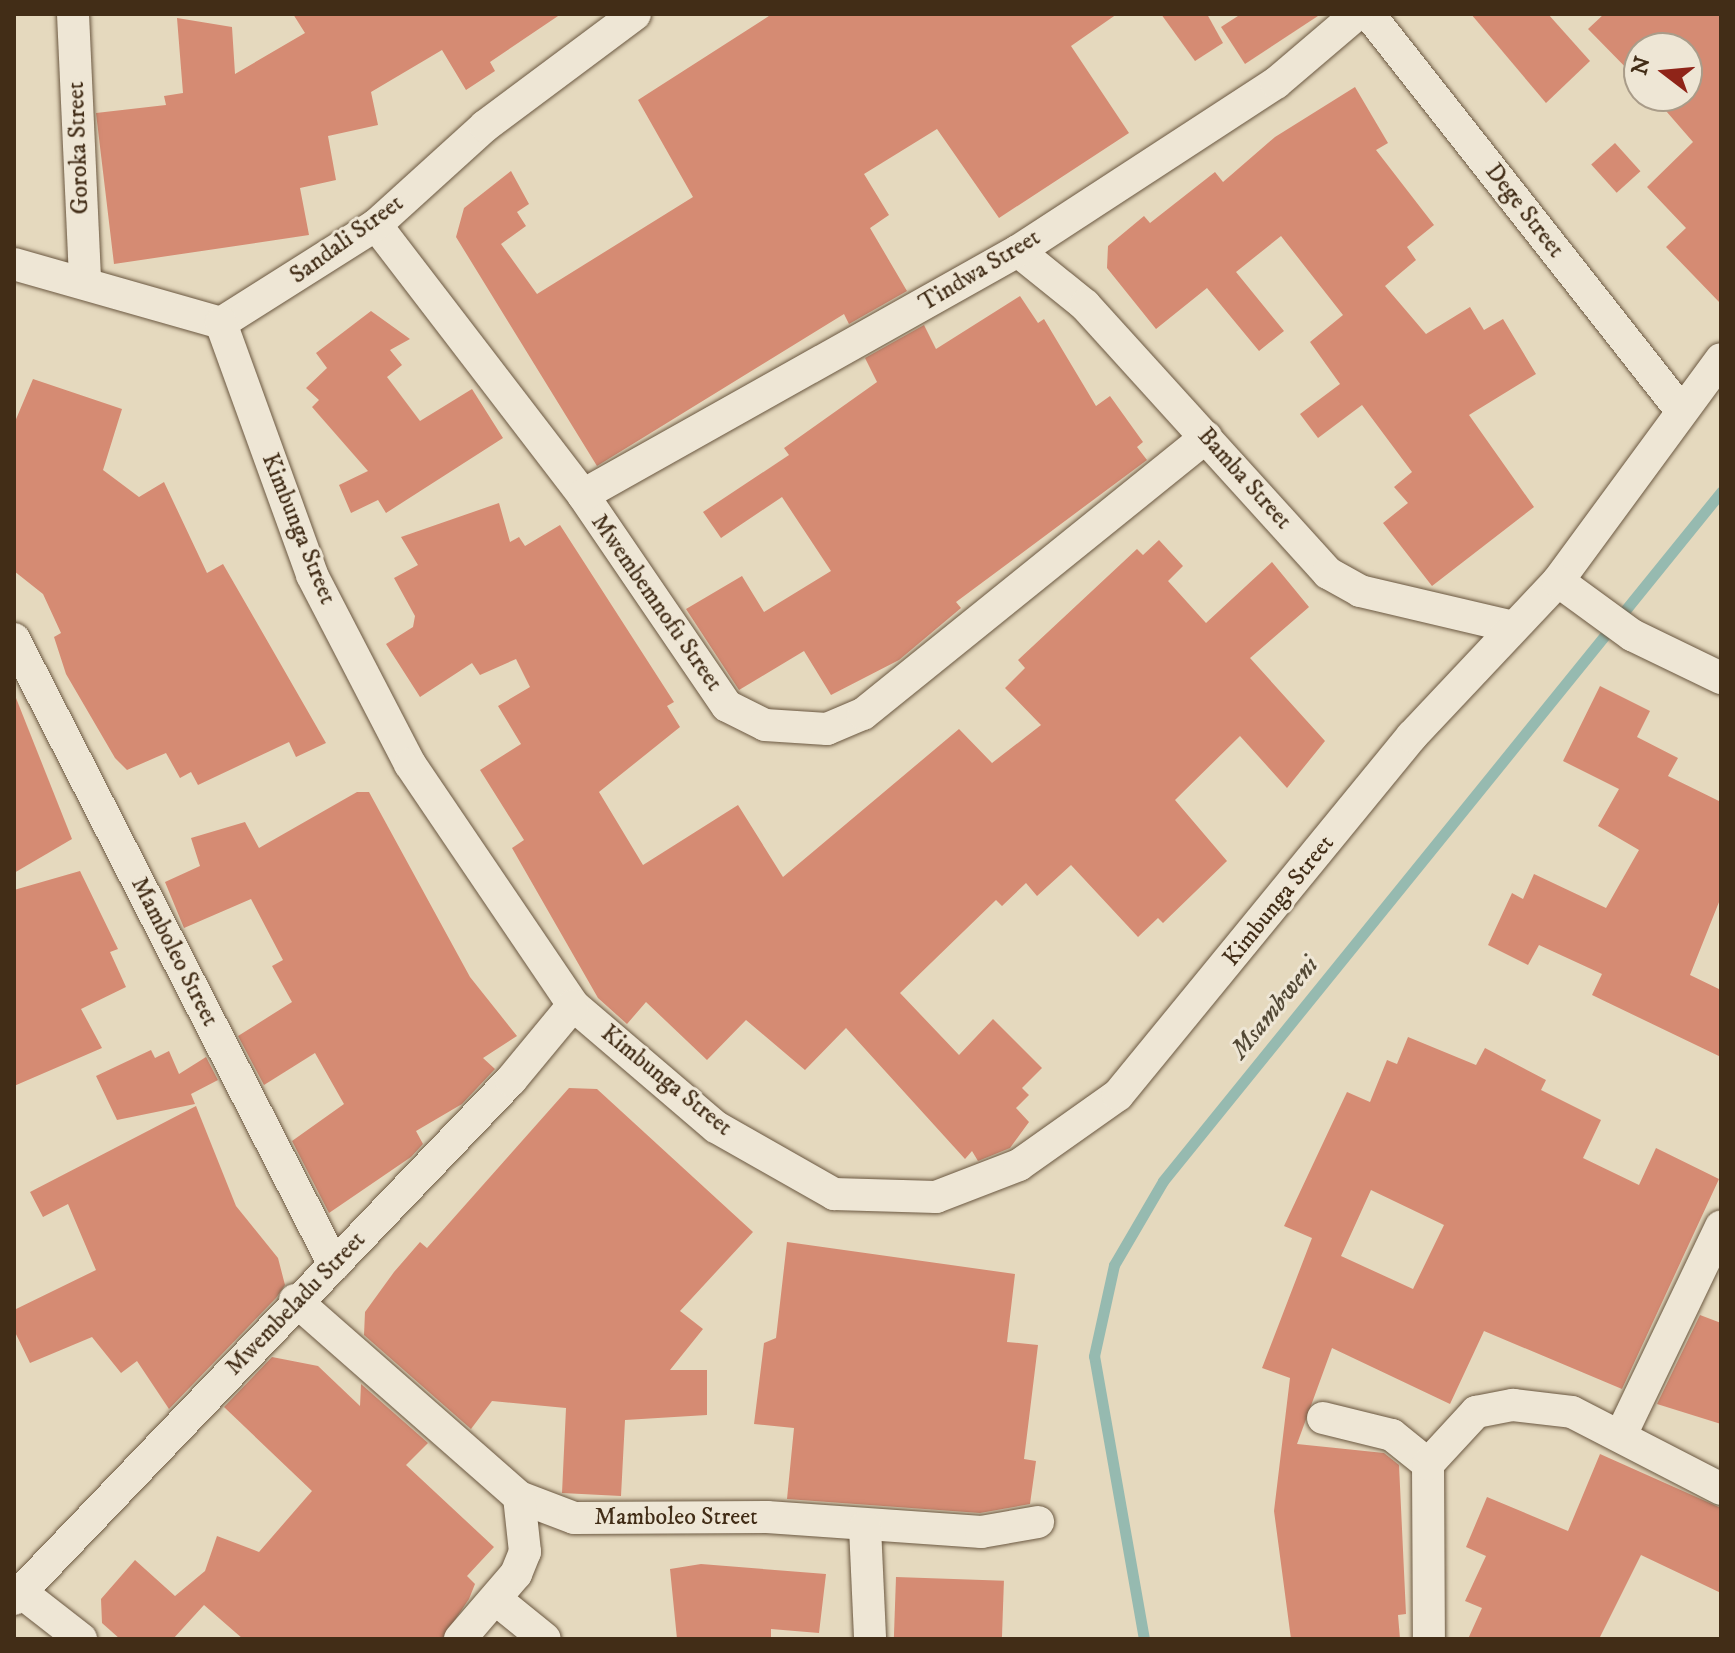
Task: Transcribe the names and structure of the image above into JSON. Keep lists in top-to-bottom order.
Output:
{
  "streets": {
    "street": [
      "Goroka Street",
      "Dege Street",
      "Sandali Street",
      "Tindwa Street",
      "Bamba Street",
      "Kimbunga Street",
      "Mwembemnofu Street",
      "Mamboleo Street",
      "Mwembeladu Street"
    ]
  },
  "crossings": [
    ["Dege Street", "Kimbunga Street"],
    ["Sandali Street", "Kimbunga Street"],
    ["Sandali Street", "Mwembemnofu Street"],
    ["Tindwa Street", "Bamba Street"],
    ["Tindwa Street", "Mwembemnofu Street"],
    ["Bamba Street", "Kimbunga Street"],
    ["Bamba Street", "Mwembemnofu Street"],
    ["Kimbunga Street", "Mwembeladu Street"],
    ["Mamboleo Street", "Mwembeladu Street"]
  ],
  "water": ["Msambweni"],
  "north": "left"
}
